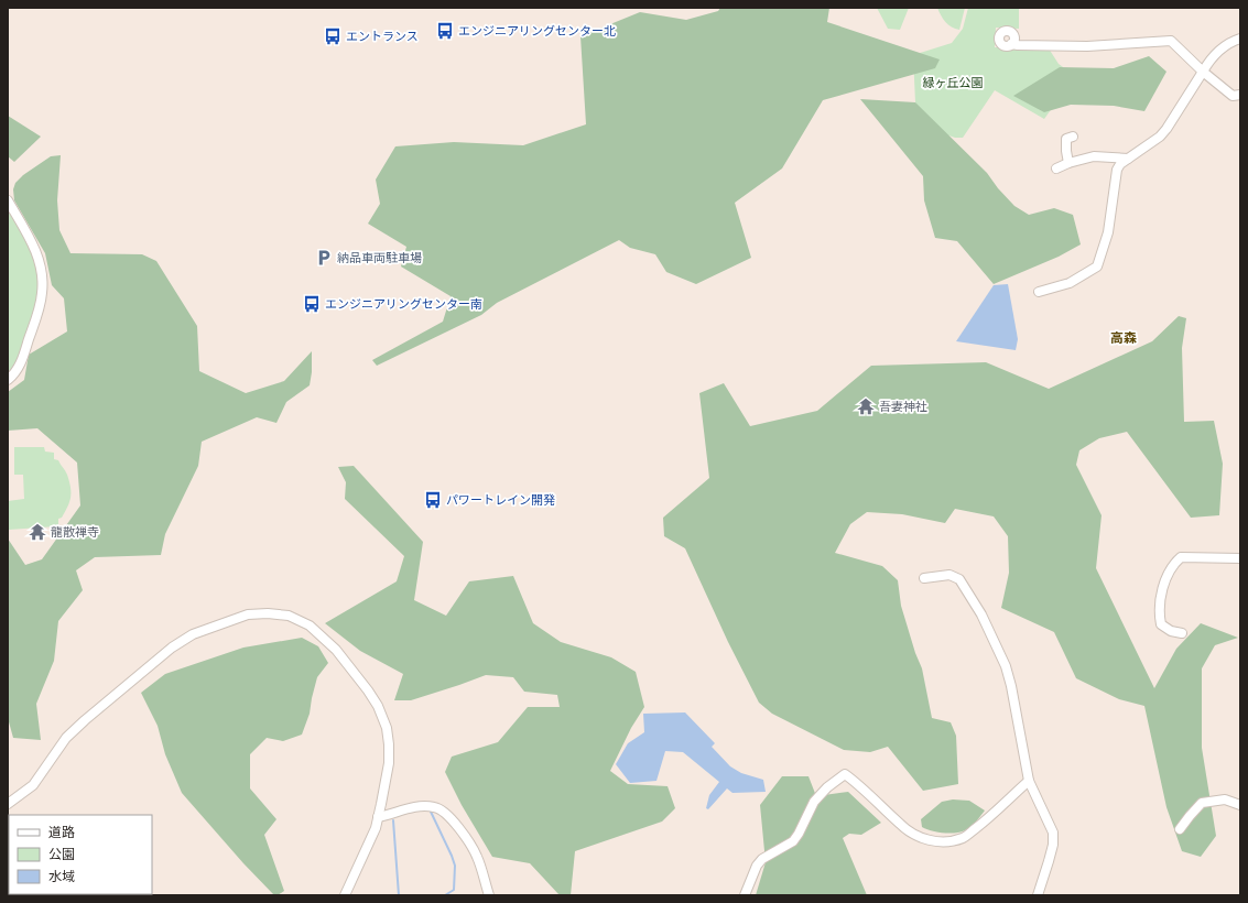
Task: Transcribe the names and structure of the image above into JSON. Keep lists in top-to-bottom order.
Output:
{
  "districts": ["高森"],
  "parks": ["緑ヶ丘公園"],
  "places": {
    "bus stop": [
      "エンジニアリングセンター北",
      "エントランス",
      "エンジニアリングセンター南",
      "パワートレイン開発"
    ],
    "parking": ["納品車両駐車場"],
    "temple": ["吾妻神社", "龍散禅寺"]
  },
  "legend": ["道路", "公園", "水域"]
}
